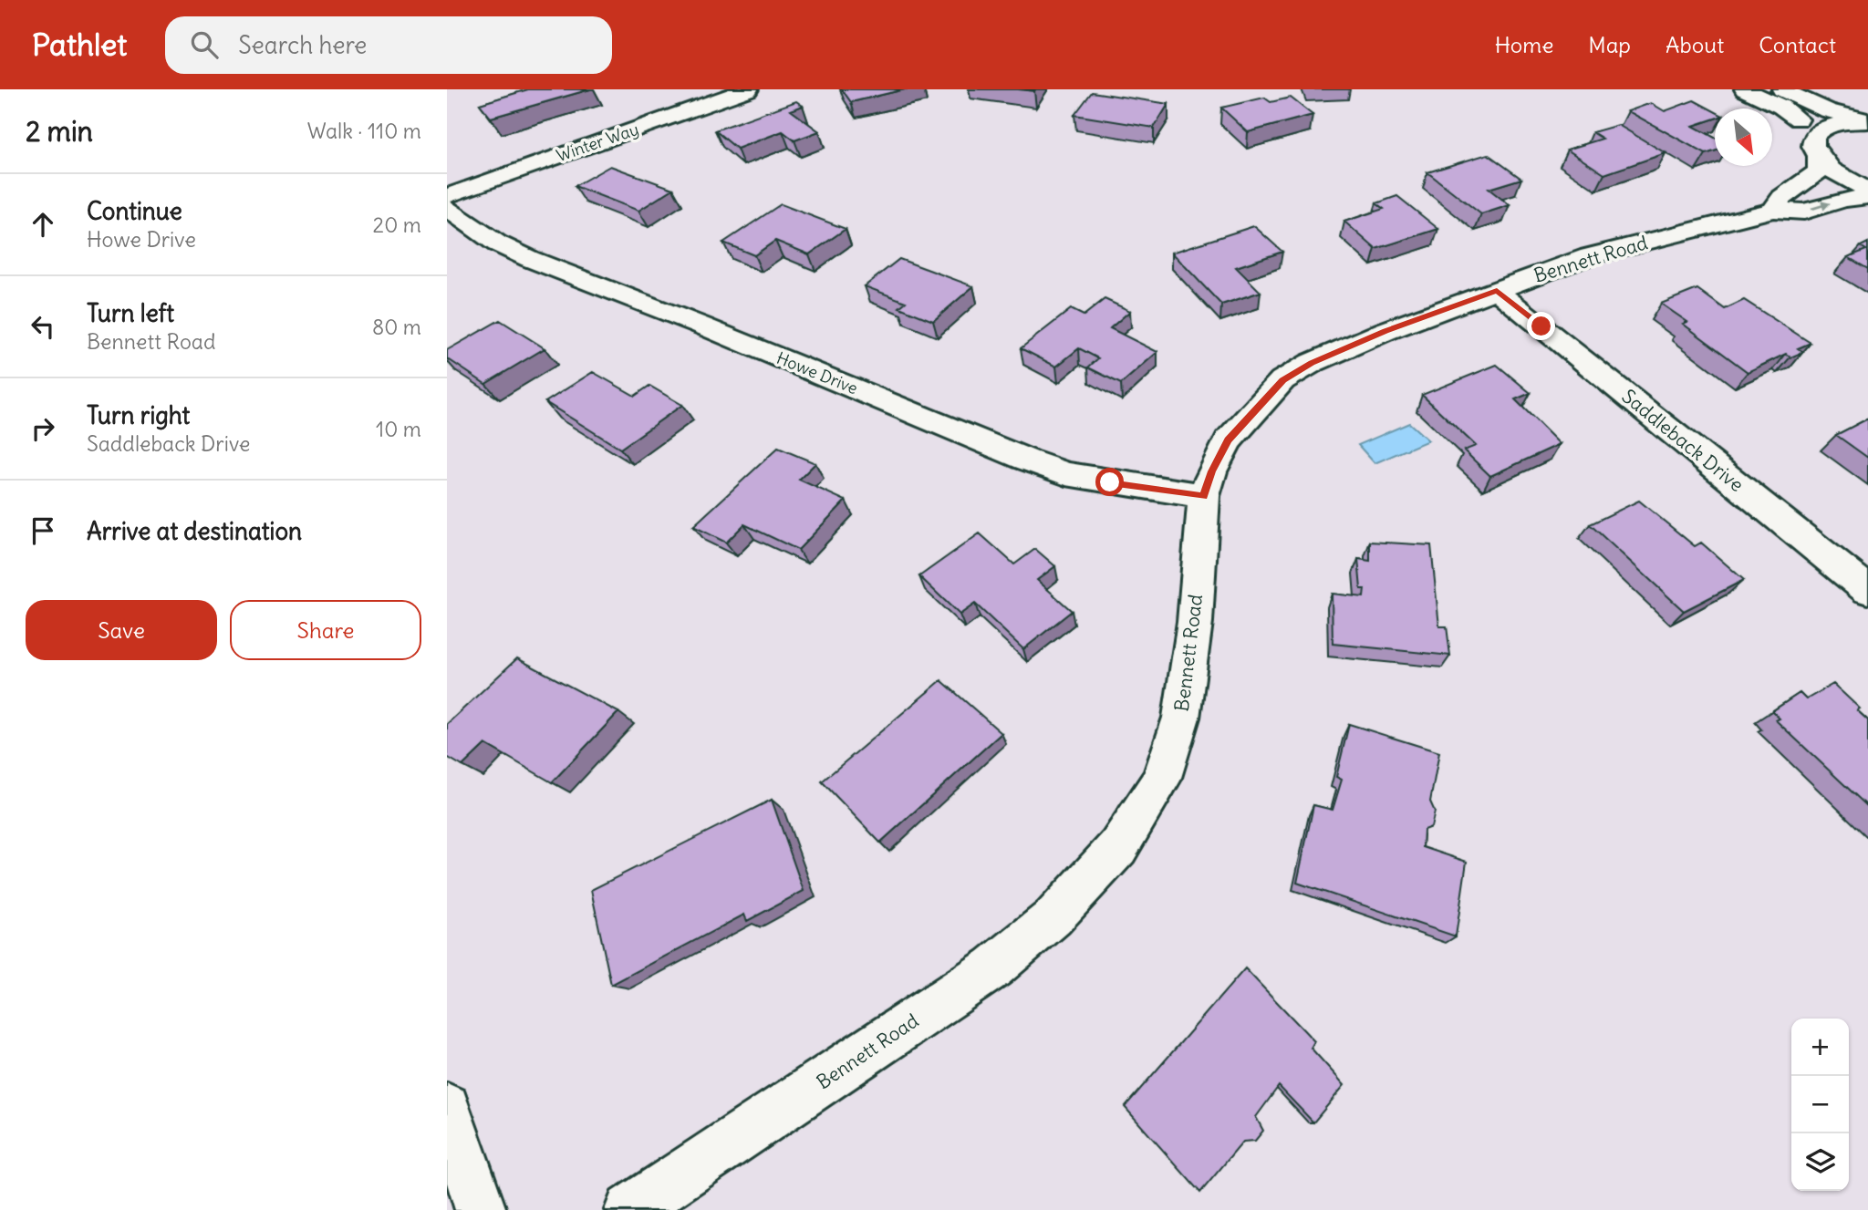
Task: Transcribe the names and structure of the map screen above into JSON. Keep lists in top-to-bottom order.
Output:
{
  "streets": {
    "street": [
      "Winter Way",
      "Bennett Road",
      "Howe Drive",
      "Saddleback Drive"
    ]
  },
  "crossings": [
    ["Bennett Road", "Howe Drive"],
    ["Bennett Road", "Saddleback Drive"]
  ],
  "north": "bottom right",
  "page": {
    "header": "Pathlet",
    "search": "Search here",
    "nav": [
      "Home",
      "Map",
      "About",
      "Contact"
    ],
    "heading": ["2 min", "Walk · 110 m"],
    "list": [
      ["Continue", "Howe Drive", "20 m"],
      ["Turn left", "Bennett Road", "80 m"],
      ["Turn right", "Saddleback Drive", "10 m"],
      "Arrive at destination"
    ],
    "buttons": ["Save", "Share"],
    "map_buttons": ["+", "−"]
  }
}
